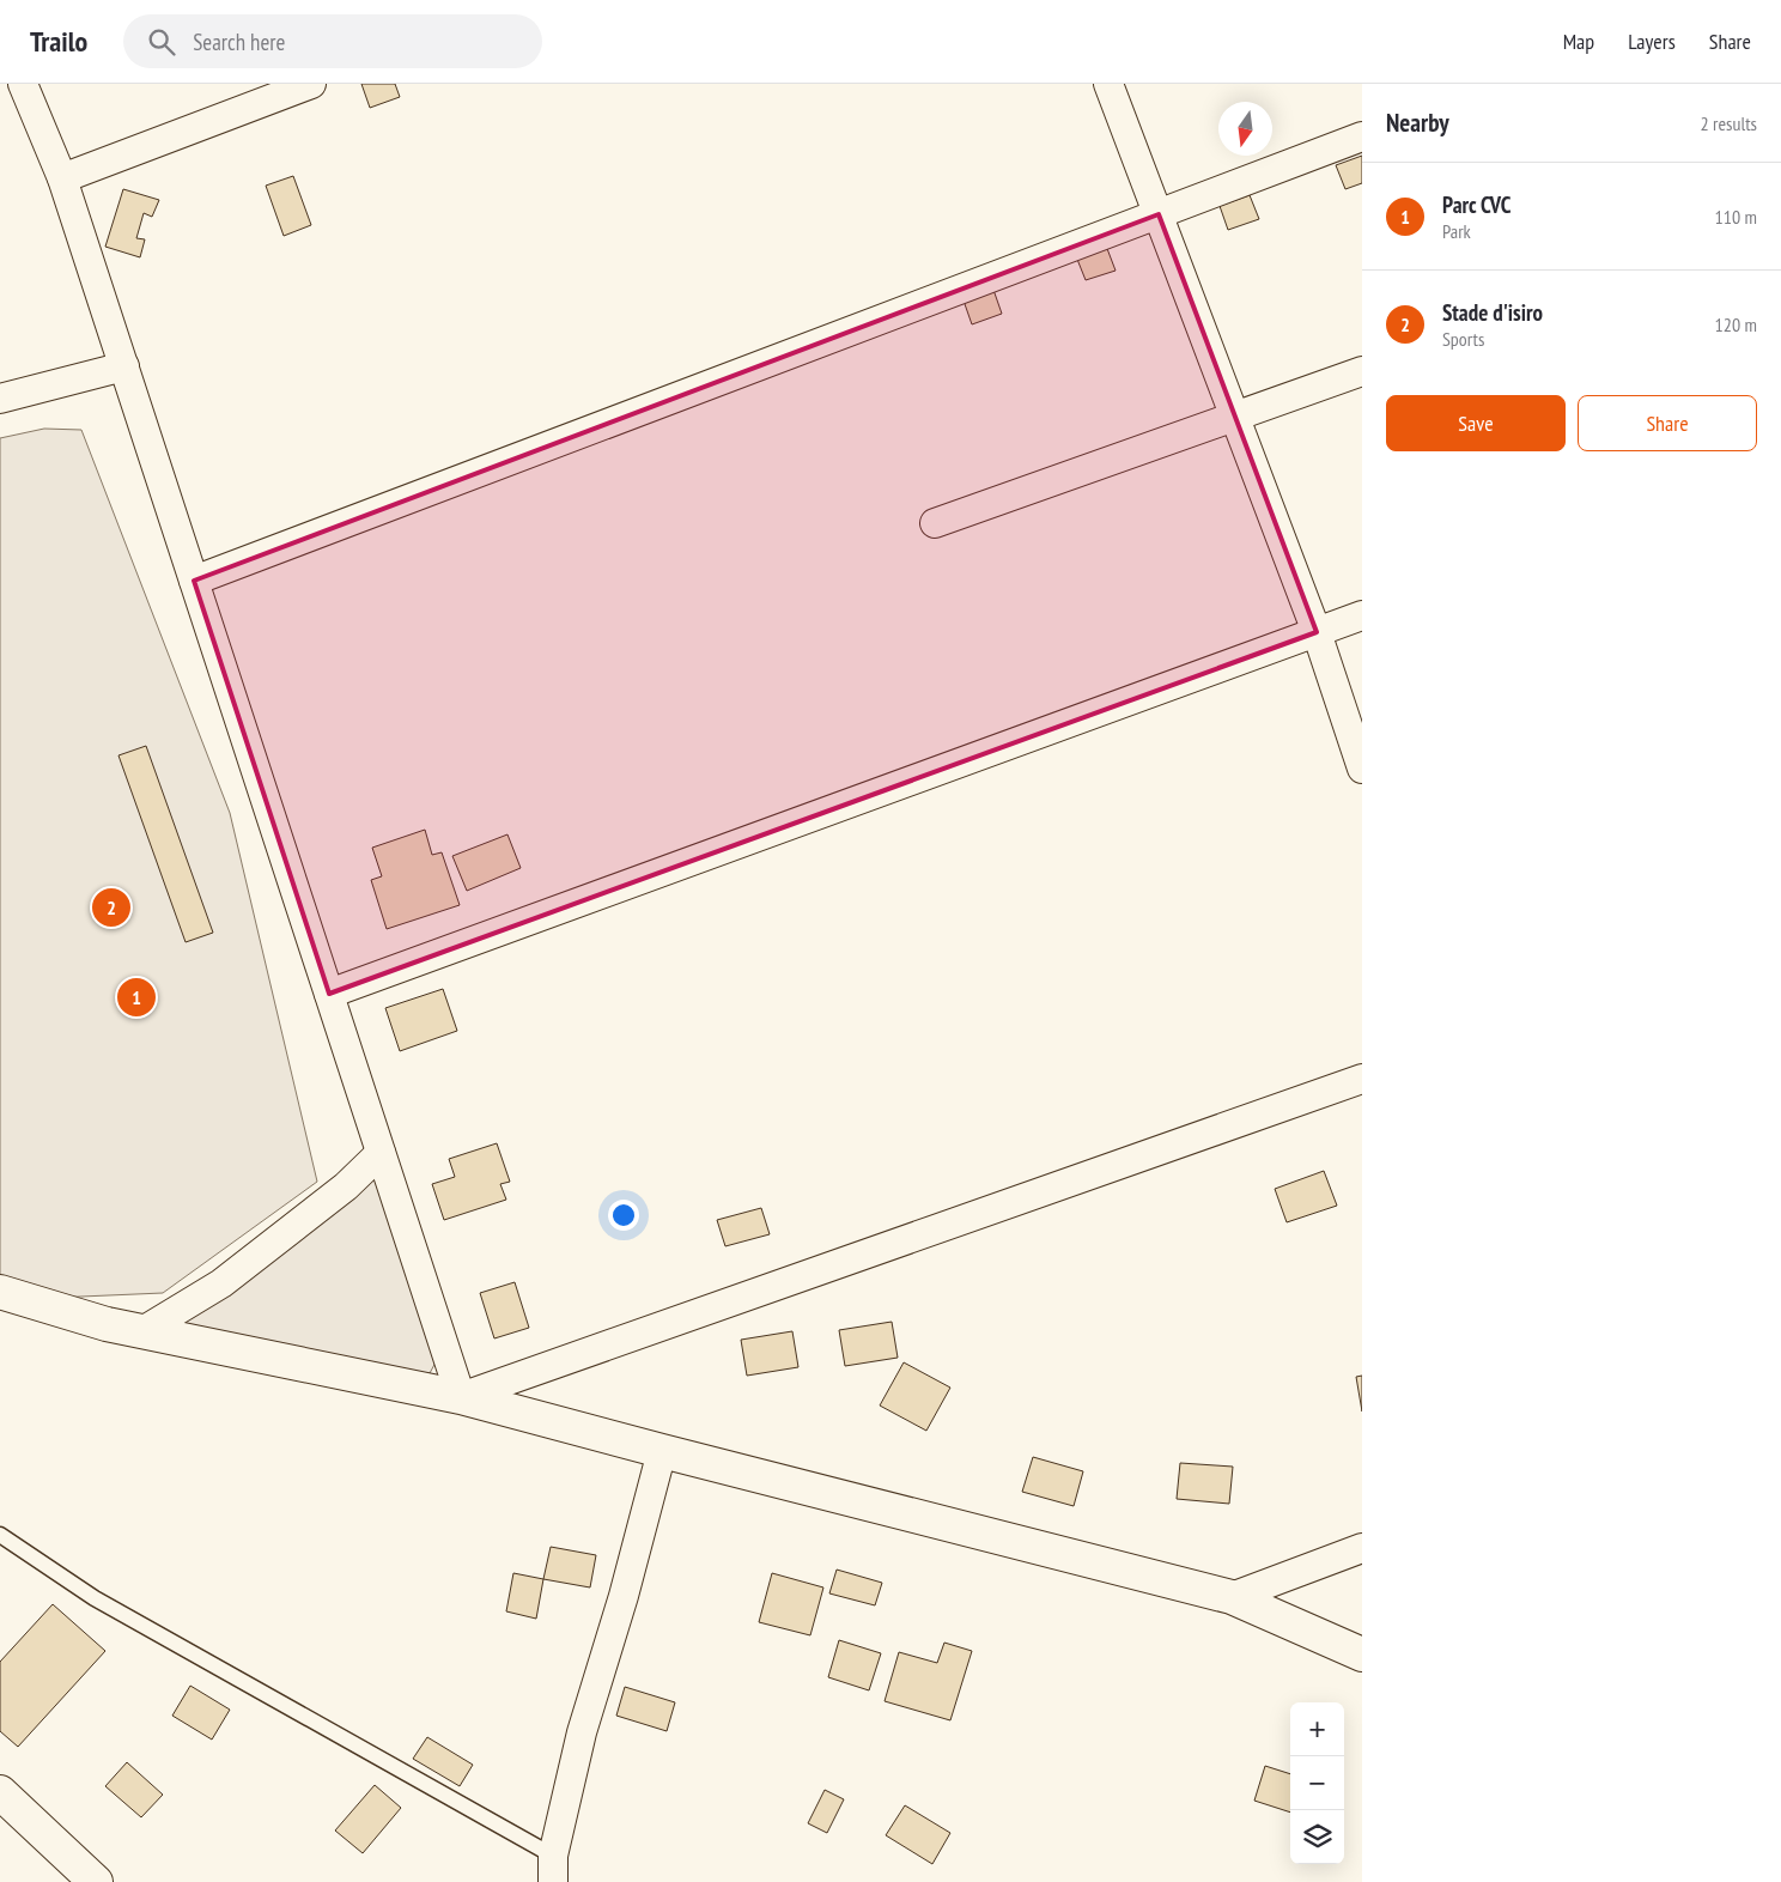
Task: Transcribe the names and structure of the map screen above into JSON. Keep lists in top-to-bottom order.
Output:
{
  "north": "bottom",
  "page": {
    "header": "Trailo",
    "search": "Search here",
    "nav": ["Map", "Layers", "Share"],
    "heading": ["Nearby", "2 results"],
    "list": [
      {
        "mark": "1",
        "name": "Parc CVC",
        "note": "Park",
        "value": "110 m"
      },
      {
        "mark": "2",
        "name": "Stade d'isiro",
        "note": "Sports",
        "value": "120 m"
      }
    ],
    "buttons": ["Save", "Share"],
    "pins": ["2", "1"],
    "map_buttons": ["+", "−"]
  }
}
